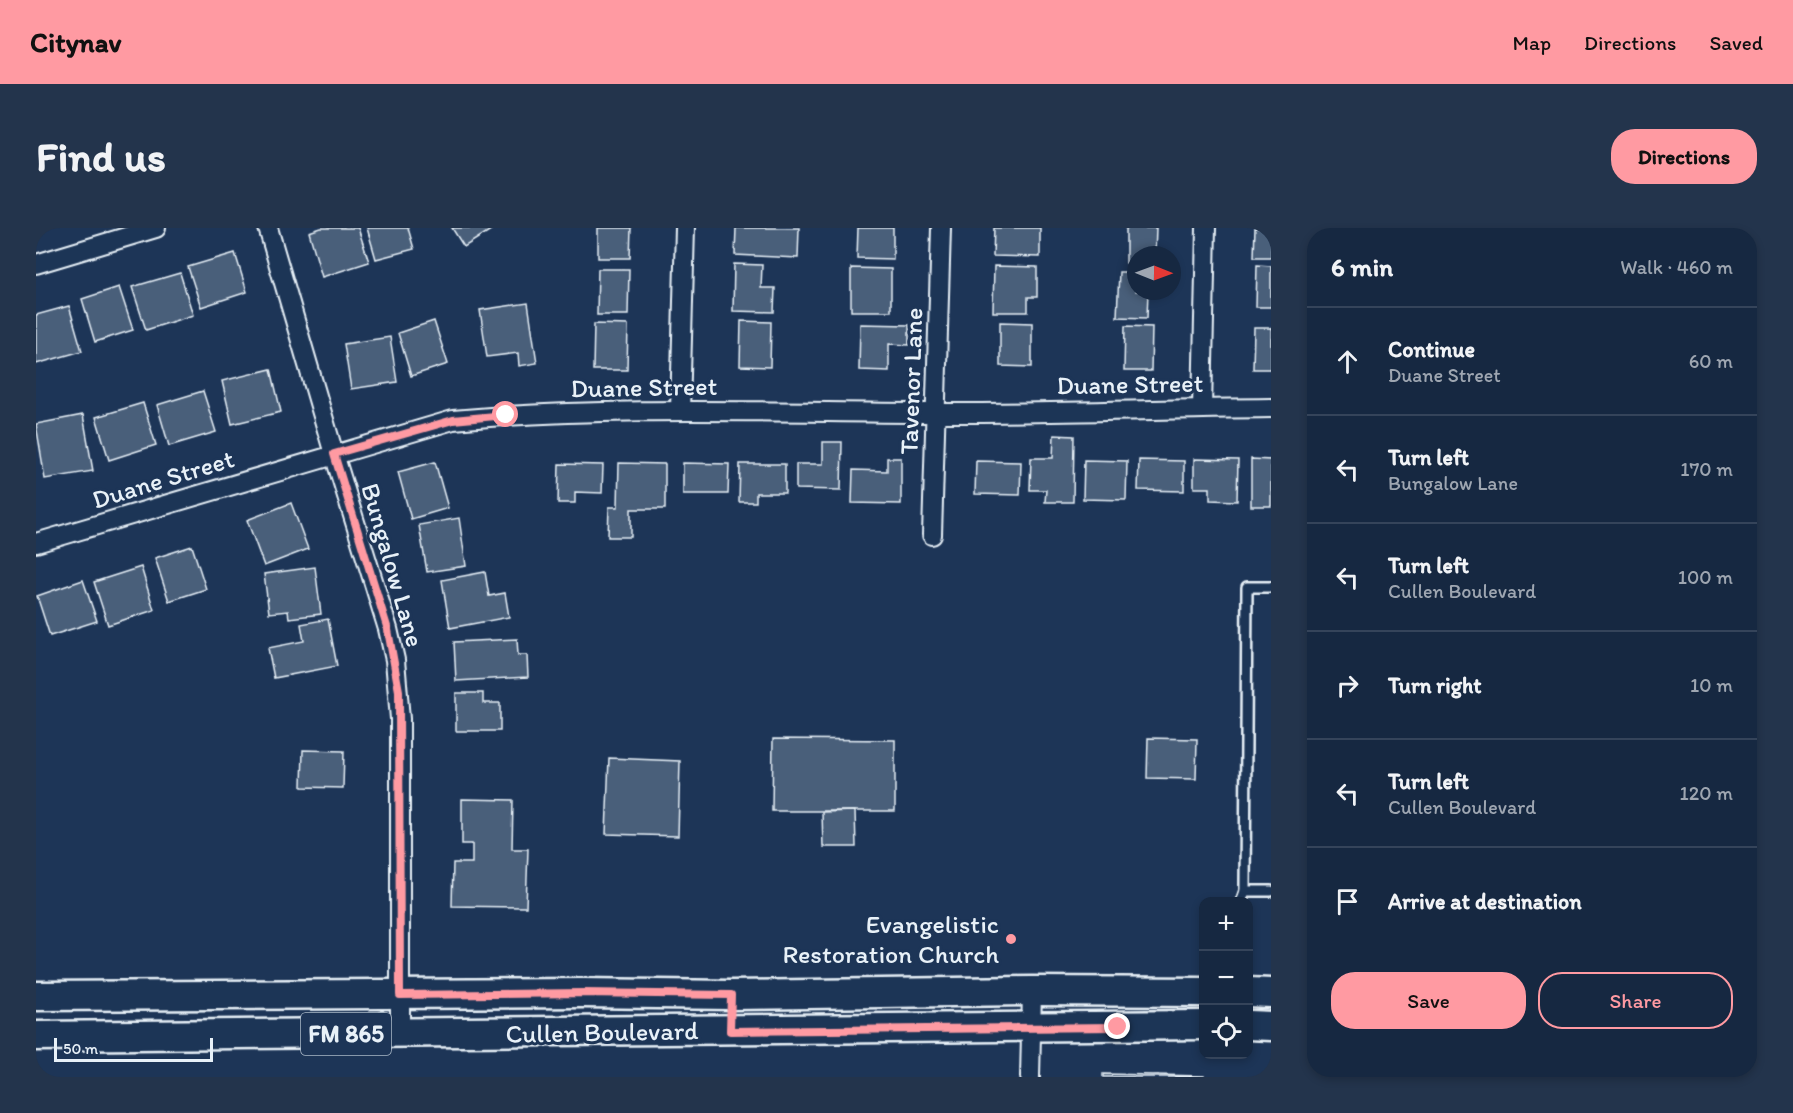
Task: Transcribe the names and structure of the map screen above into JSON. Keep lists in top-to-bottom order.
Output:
{
  "streets": {
    "main road": ["Cullen Boulevard", "FM 865"],
    "street": ["Tavenor Lane", "Duane Street", "Bungalow Lane"]
  },
  "crossings": [
    ["Tavenor Lane", "Duane Street"],
    ["Duane Street", "Bungalow Lane"],
    ["Bungalow Lane", "Cullen Boulevard"]
  ],
  "places": ["Evangelistic Restoration Church"],
  "scale_bar": "50 m",
  "north": "right",
  "page": {
    "header": "Citynav",
    "nav": ["Map", "Directions", "Saved"],
    "buttons": [
      "Directions",
      ["Save", "Share"]
    ],
    "title": "Find us",
    "heading": ["6 min", "Walk · 460 m"],
    "list": [
      ["Continue", "Duane Street", "60 m"],
      ["Turn left", "Bungalow Lane", "170 m"],
      ["Turn left", "Cullen Boulevard", "100 m"],
      ["Turn right", "10 m"],
      ["Turn left", "Cullen Boulevard", "120 m"],
      "Arrive at destination"
    ],
    "map_buttons": ["+", "−"],
    "scale": "50 m"
  }
}
